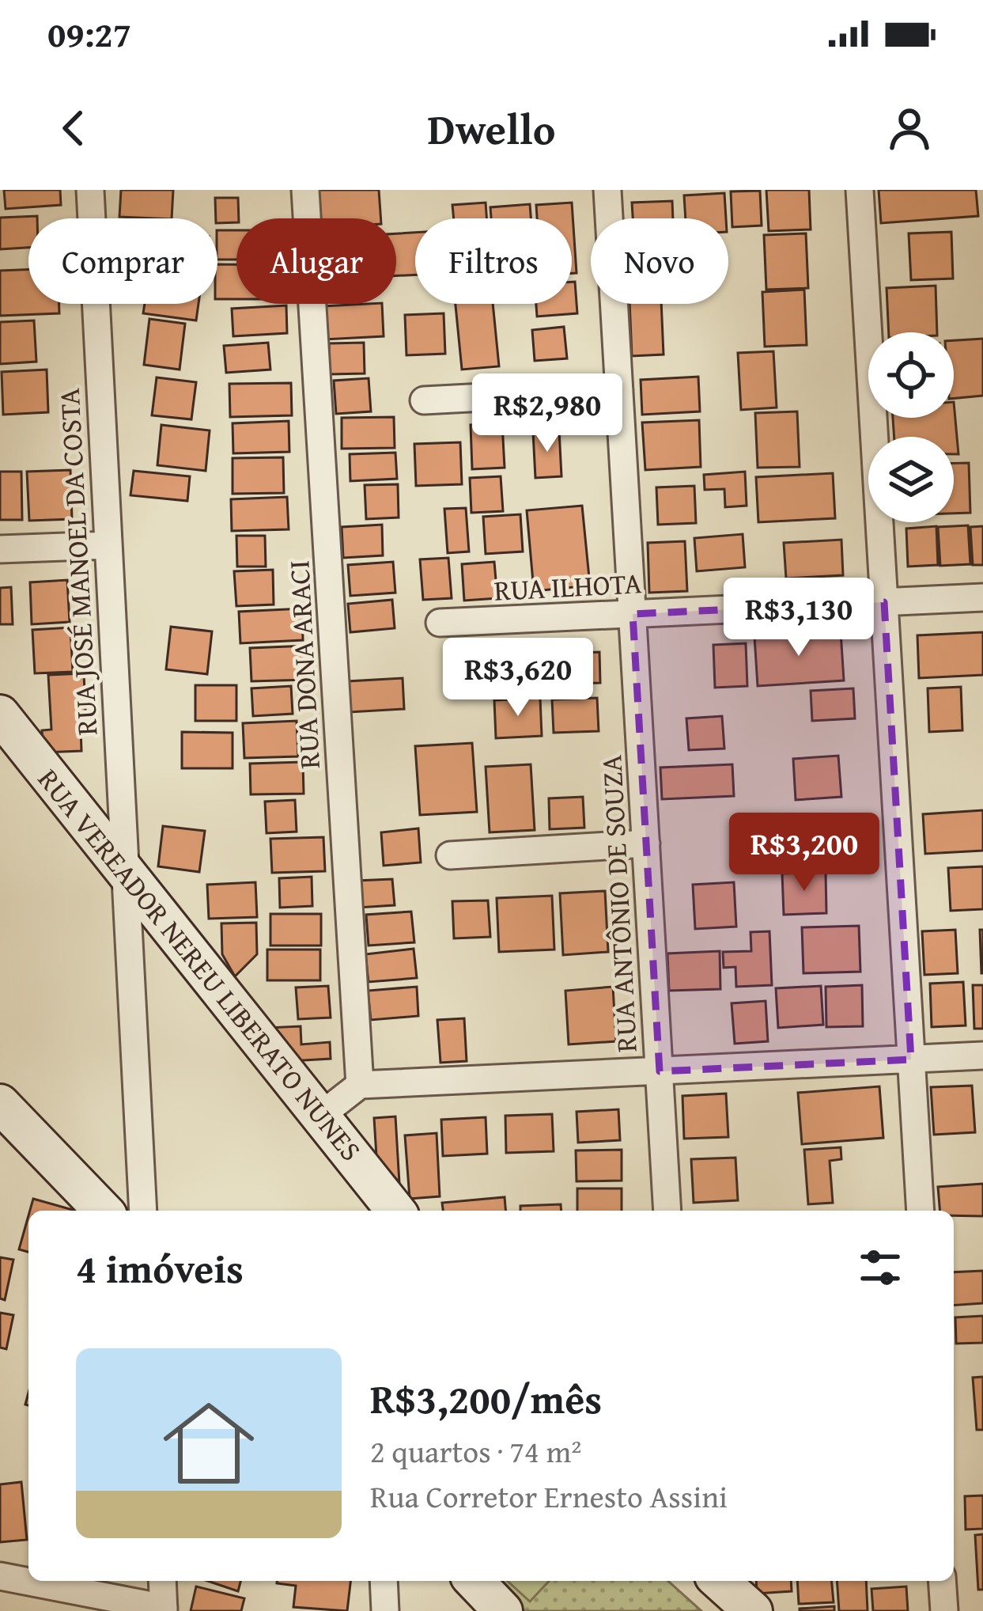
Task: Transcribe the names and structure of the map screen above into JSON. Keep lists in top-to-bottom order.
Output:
{
  "streets": {
    "main road": ["RUA VEREADOR NEREU LIBERATO NUNES"],
    "street": [
      "RUA JOSÉ MANOEL DA COSTA",
      "RUA ILHOTA",
      "RUA DONA ARACI",
      "RUA ANTÔNIO DE SOUZA"
    ]
  },
  "crossings": [
    ["RUA JOSÉ MANOEL DA COSTA", "RUA VEREADOR NEREU LIBERATO NUNES"],
    ["RUA ILHOTA", "RUA ANTÔNIO DE SOUZA"]
  ],
  "page": {
    "status": "09:27",
    "header": "Dwello",
    "chip": [
      "Comprar",
      "Alugar",
      "Filtros",
      "Novo"
    ],
    "price": [
      "R$2,980",
      "R$3,130",
      "R$3,620",
      "R$3,200"
    ],
    "heading": "4 imóveis",
    "list": [
      {
        "name": "R$3,200/mês",
        "note": "2 quartos · 74 m² · Rua Corretor Ernesto Assini"
      }
    ]
  }
}
